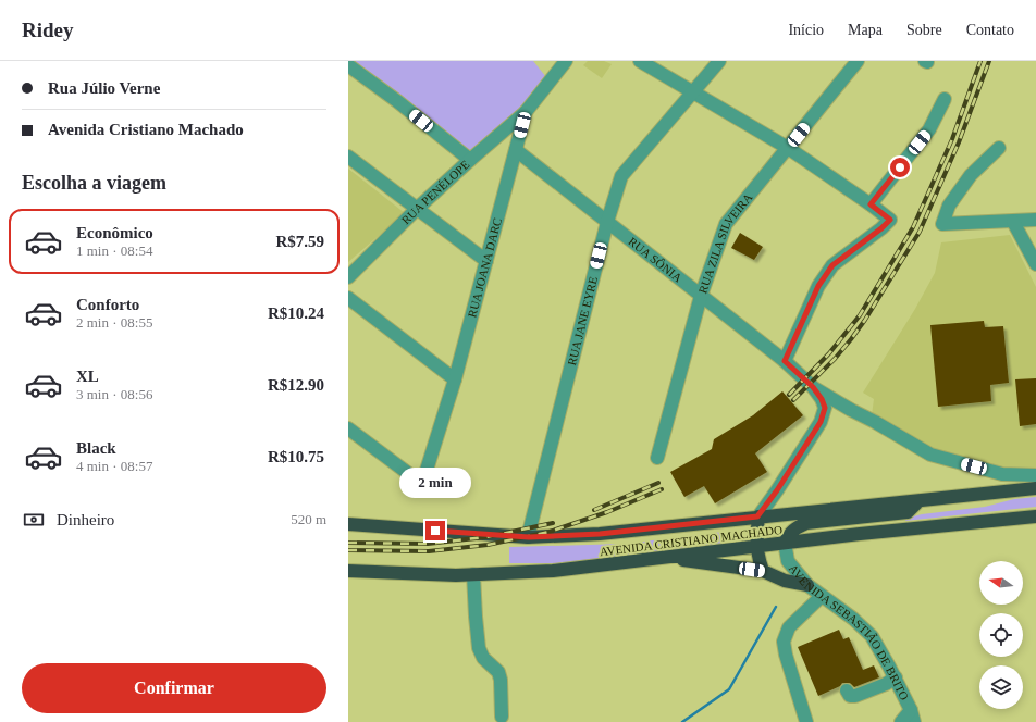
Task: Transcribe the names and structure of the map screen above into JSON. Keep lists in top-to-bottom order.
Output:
{
  "streets": {
    "highway": ["AVENIDA CRISTIANO MACHADO"],
    "street": [
      "RUA PENÉLOPE",
      "RUA ZILA SILVEIRA",
      "RUA SÔNIA",
      "RUA JOANA DARC",
      "RUA JANE EYRE",
      "AVENIDA SEBASTIÃO DE BRITO"
    ]
  },
  "crossings": [
    ["RUA PENÉLOPE", "RUA JOANA DARC"],
    ["RUA ZILA SILVEIRA", "RUA SÔNIA"],
    ["RUA SÔNIA", "RUA JOANA DARC"],
    ["RUA SÔNIA", "RUA JANE EYRE"],
    ["RUA SÔNIA", "AVENIDA CRISTIANO MACHADO"],
    ["RUA JANE EYRE", "AVENIDA CRISTIANO MACHADO"],
    ["AVENIDA CRISTIANO MACHADO", "AVENIDA SEBASTIÃO DE BRITO"]
  ],
  "north": "left",
  "page": {
    "header": "Ridey",
    "nav": [
      "Início",
      "Mapa",
      "Sobre",
      "Contato"
    ],
    "banner": ["Rua Júlio Verne", "Avenida Cristiano Machado"],
    "heading": "Escolha a viagem",
    "list": [
      {
        "name": "Econômico",
        "note": "1 min · 08:54",
        "value": "R$7.59"
      },
      {
        "name": "Conforto",
        "note": "2 min · 08:55",
        "value": "R$10.24"
      },
      {
        "name": "XL",
        "note": "3 min · 08:56",
        "value": "R$12.90"
      },
      {
        "name": "Black",
        "note": "4 min · 08:57",
        "value": "R$10.75"
      }
    ],
    "bubble": "2 min",
    "pay": ["Dinheiro", "520 m"],
    "buttons": "Confirmar"
  }
}
